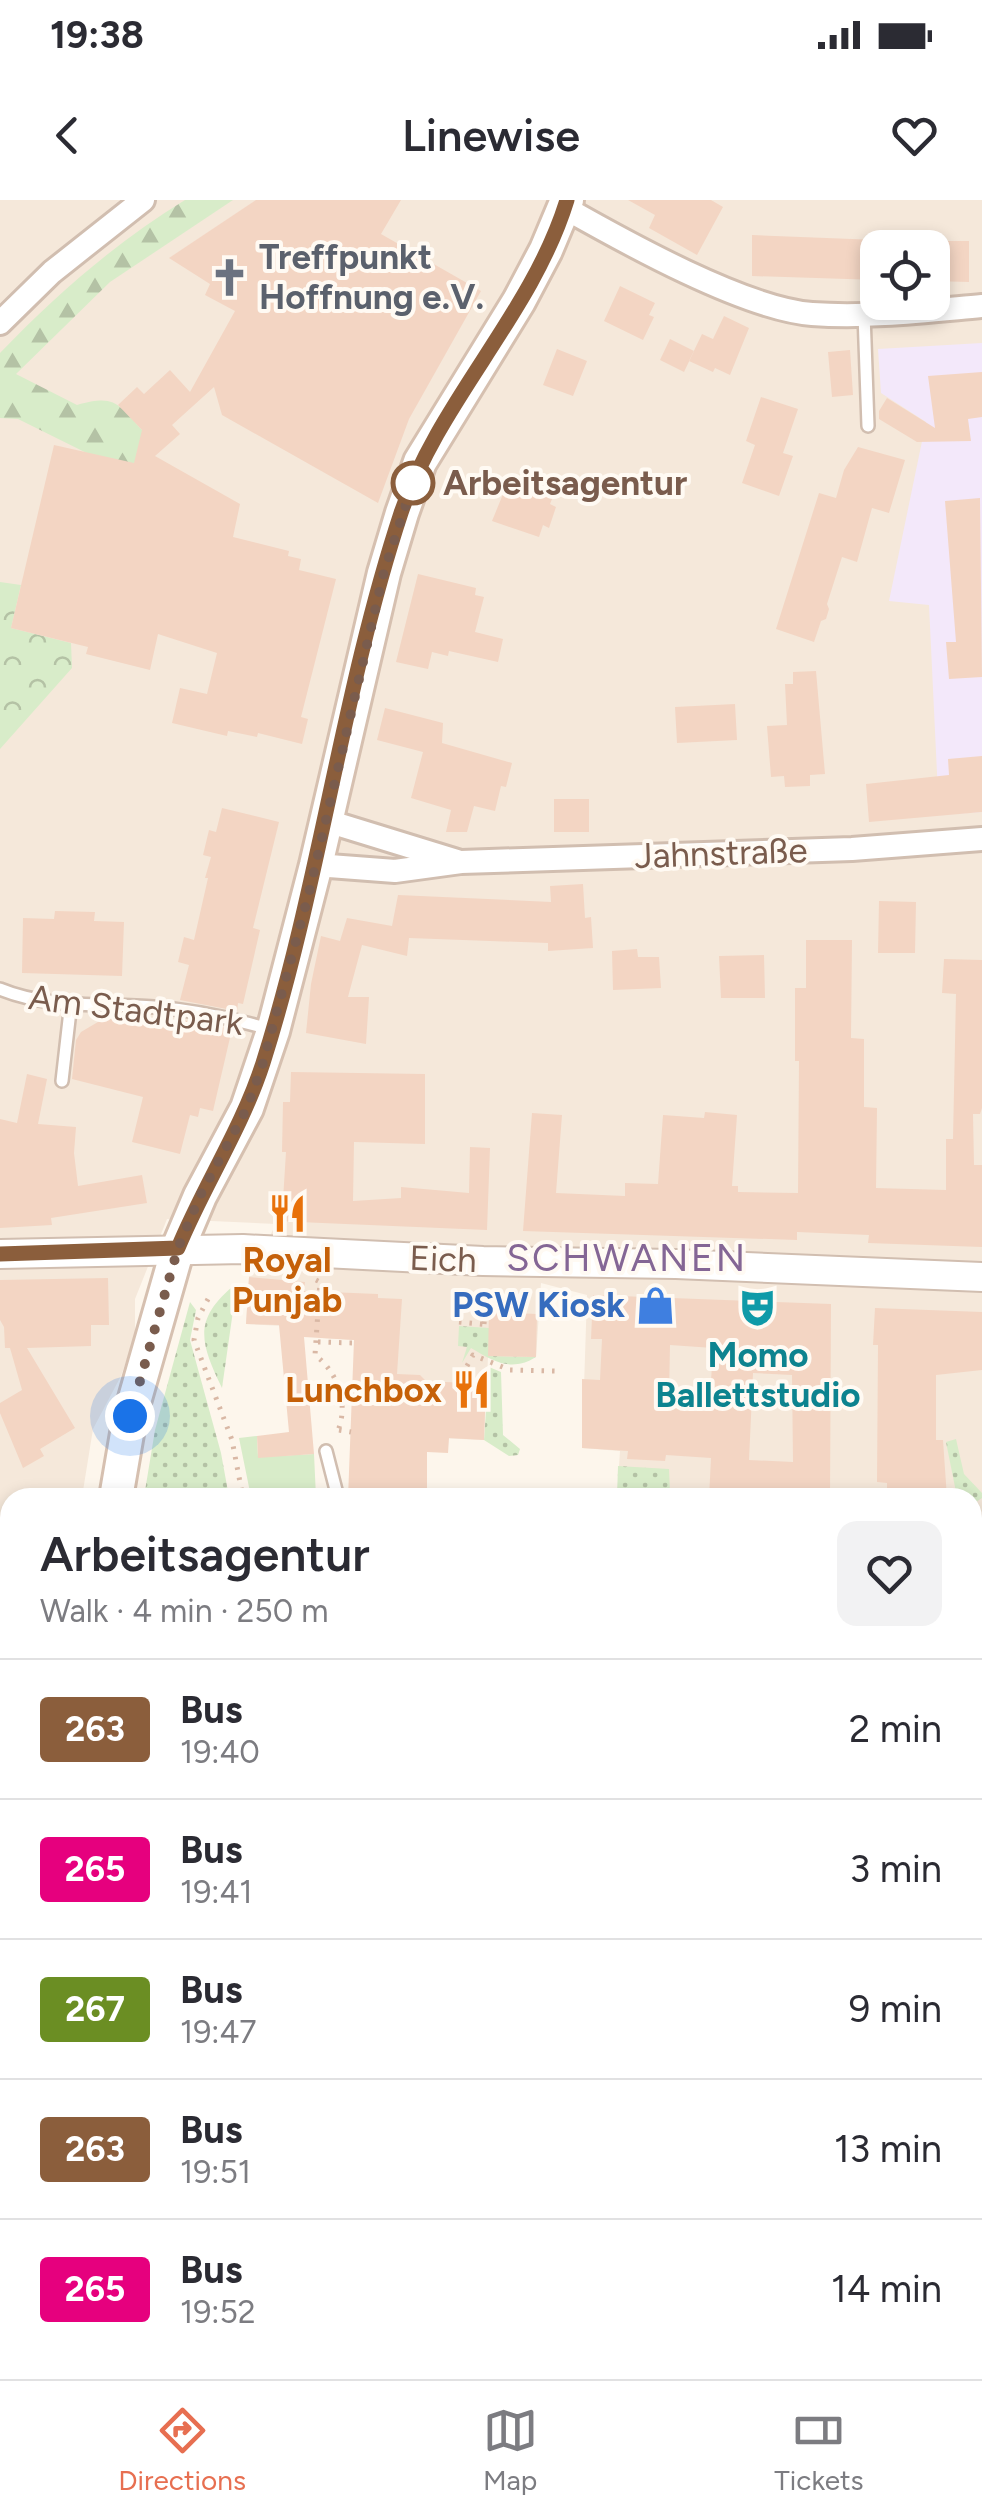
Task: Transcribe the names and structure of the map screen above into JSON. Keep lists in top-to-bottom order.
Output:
{
  "streets": {
    "street": ["Jahnstraße", "Eich"],
    "lane": ["Am Stadtpark"]
  },
  "districts": ["SCHWANEN"],
  "places": {
    "church": ["Treffpunkt Hoffnung e.V."],
    "other": ["Arbeitsagentur"],
    "restaurant": ["Royal Punjab", "Lunchbox"],
    "shop": ["PSW Kiosk"],
    "theatre": ["Momo Ballettstudio"]
  },
  "lines": ["bus line 263"],
  "page": {
    "status": "19:38",
    "header": "Linewise",
    "heading": ["Arbeitsagentur", "Walk · 4 min · 250 m"],
    "list": [
      {
        "mark": "263",
        "name": "Bus",
        "note": "19:40",
        "value": "2 min"
      },
      {
        "mark": "265",
        "name": "Bus",
        "note": "19:41",
        "value": "3 min"
      },
      {
        "mark": "267",
        "name": "Bus",
        "note": "19:47",
        "value": "9 min"
      },
      {
        "mark": "263",
        "name": "Bus",
        "note": "19:51",
        "value": "13 min"
      },
      {
        "mark": "265",
        "name": "Bus",
        "note": "19:52",
        "value": "14 min"
      }
    ],
    "tabs": ["Directions", "Map", "Tickets"]
  }
}
